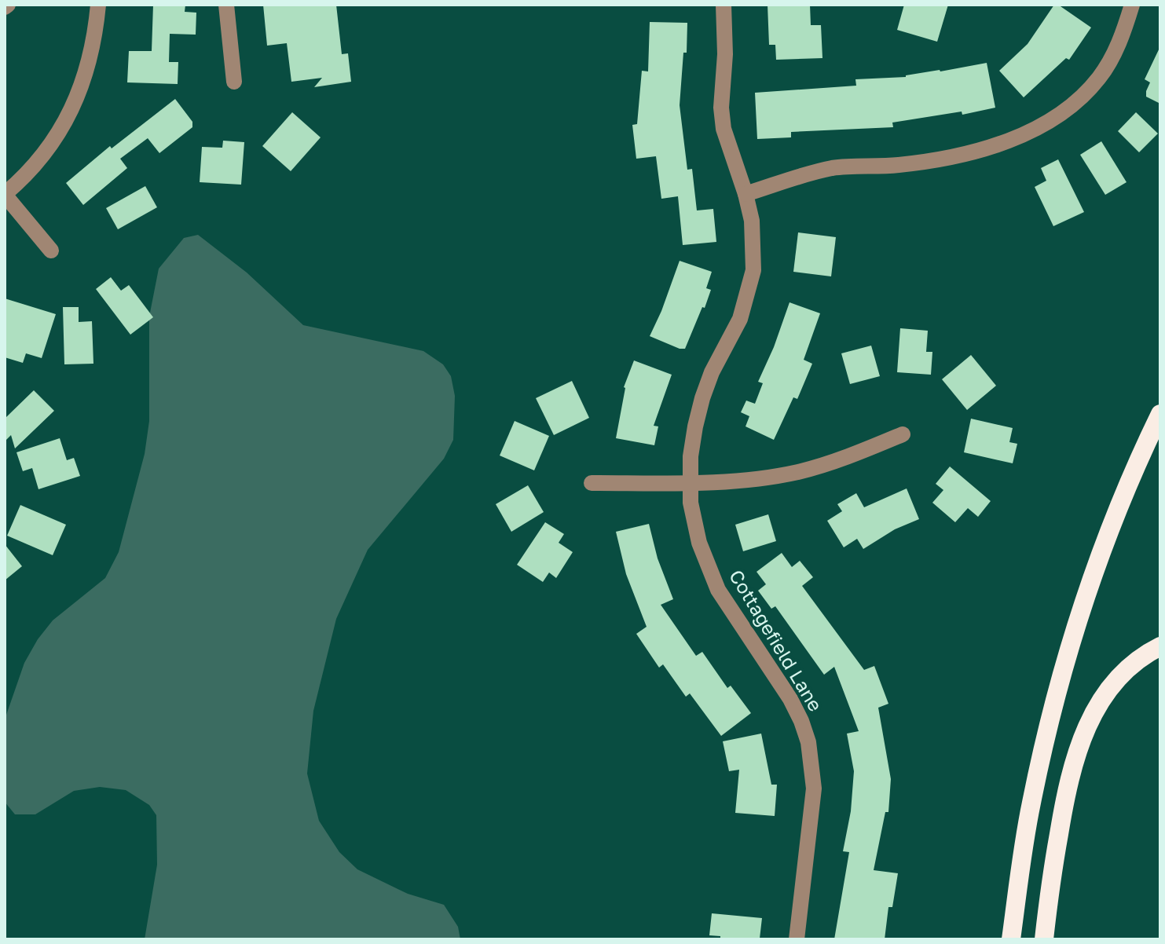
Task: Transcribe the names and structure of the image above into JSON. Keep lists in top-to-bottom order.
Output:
{
  "streets": {
    "street": ["Cottagefield Lane"]
  }
}
